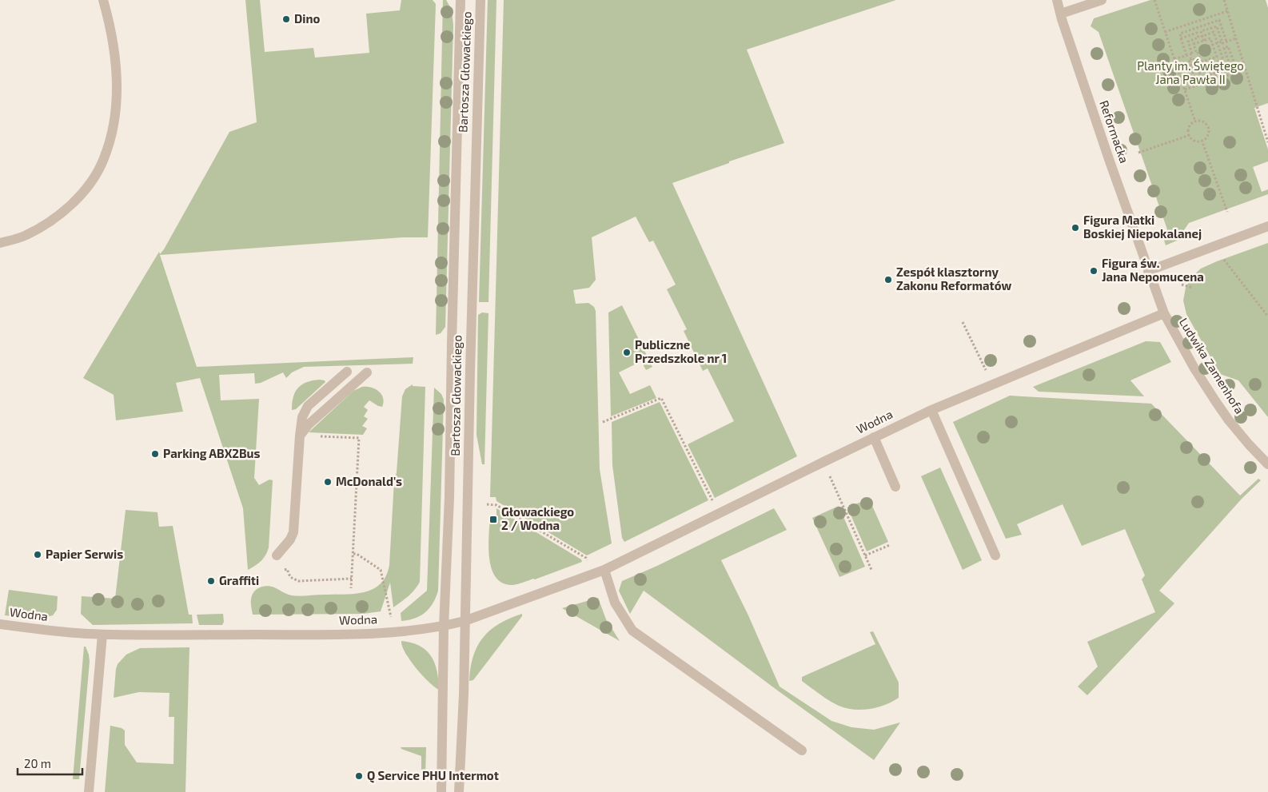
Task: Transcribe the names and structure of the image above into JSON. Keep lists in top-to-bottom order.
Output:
{
  "streets": {
    "street": [
      "Bartosza Głowackiego",
      "Reformacka",
      "Ludwika Zamenhofa",
      "Wodna"
    ]
  },
  "crossings": [
    ["Bartosza Głowackiego", "Wodna"],
    ["Reformacka", "Ludwika Zamenhofa"],
    ["Ludwika Zamenhofa", "Wodna"]
  ],
  "parks": ["Planty im. Świętego Jana Pawła II"],
  "places": {
    "other": [
      "Dino",
      "Figura Matki Boskiej Niepokalanej",
      "Figura św. Jana Nepomucena",
      "Zespół klasztorny Zakonu Reformatów",
      "Publiczne Przedszkole nr 1",
      "Parking ABX2Bus",
      "McDonald's",
      "Papier Serwis",
      "Graffiti",
      "Q Service PHU Intermot"
    ],
    "transit": ["Głowackiego 2 / Wodna"]
  },
  "scale_bar": "20 m"
}
